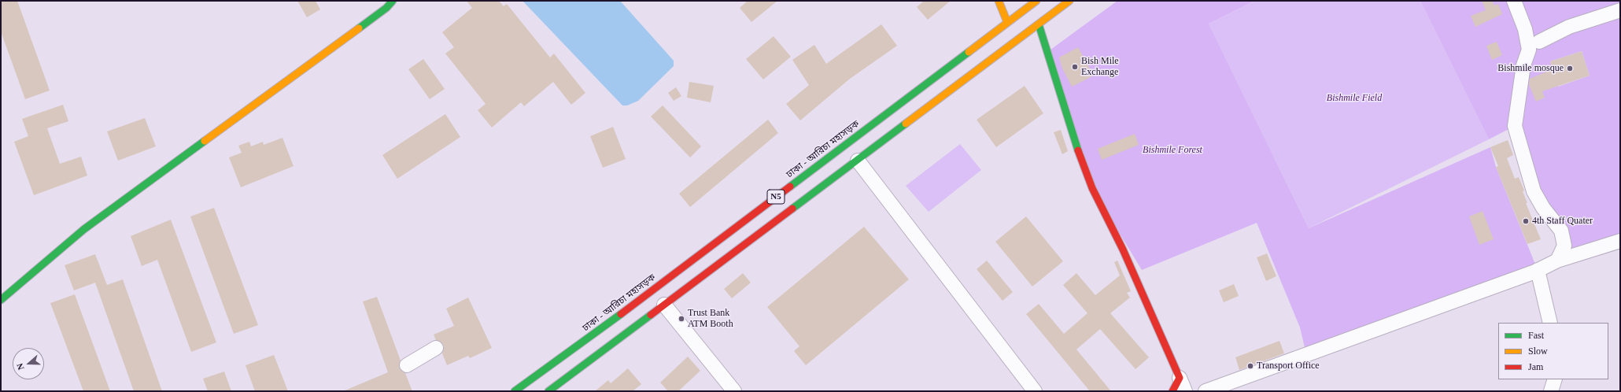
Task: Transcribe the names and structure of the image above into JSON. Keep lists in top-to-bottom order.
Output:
{
  "streets": {
    "main road": ["ঢাকা - আরিচা মহাসড়ক", "N5"]
  },
  "parks": ["Bishmile Field", "Bishmile Forest"],
  "places": [
    "Bish Mile Exchange",
    "Bishmile mosque",
    "4th Staff Quater",
    "Trust Bank ATM Booth",
    "Transport Office"
  ],
  "legend": ["Fast", "Slow", "Jam"],
  "north": "left"
}
